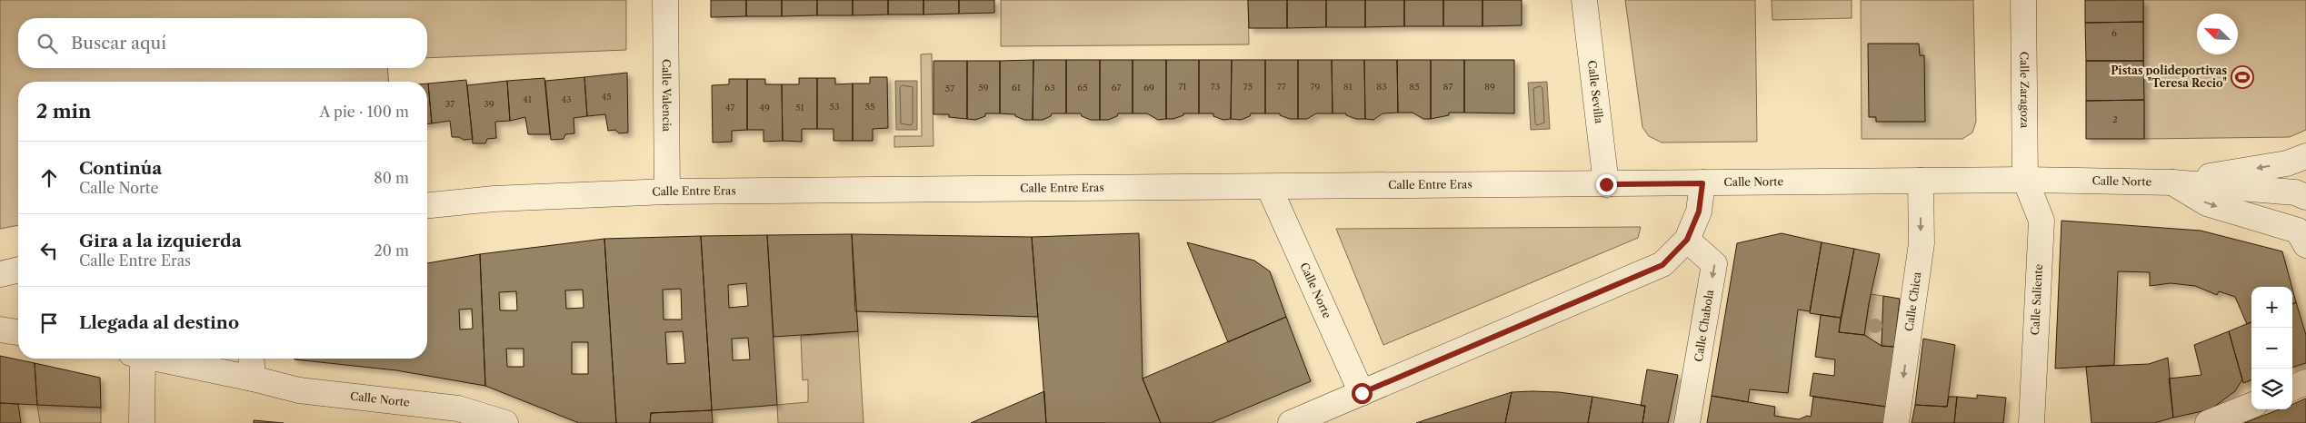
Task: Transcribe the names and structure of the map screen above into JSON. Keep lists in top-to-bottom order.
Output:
{
  "streets": {
    "street": [
      "Calle Zaragoza",
      "Calle Sevilla",
      "Calle Valencia",
      "Calle Norte",
      "Calle Entre Eras",
      "Calle Saliente",
      "Calle Chica",
      "Calle Chabola"
    ]
  },
  "crossings": [
    ["Calle Zaragoza", "Calle Norte"],
    ["Calle Zaragoza", "Calle Saliente"],
    ["Calle Sevilla", "Calle Entre Eras"],
    ["Calle Valencia", "Calle Entre Eras"],
    ["Calle Norte", "Calle Entre Eras"],
    ["Calle Norte", "Calle Saliente"],
    ["Calle Norte", "Calle Chica"]
  ],
  "one_way": ["Calle Chica", "Calle Chabola"],
  "places": {
    "sports": ["Pistas polideportivas \"Teresa Recio\""]
  },
  "house_numbers": [
    "6",
    "71",
    "73",
    "75",
    "77",
    "79",
    "81",
    "83",
    "85",
    "87",
    "89",
    "59",
    "61",
    "63",
    "65",
    "67",
    "69",
    "57",
    "45",
    "41",
    "43",
    "37",
    "39",
    "53",
    "55",
    "47",
    "49",
    "51",
    "2"
  ],
  "north": "top left",
  "page": {
    "search": "Buscar aquí",
    "heading": ["2 min", "A pie · 100 m"],
    "list": [
      ["Continúa", "Calle Norte", "80 m"],
      ["Gira a la izquierda", "Calle Entre Eras", "20 m"],
      "Llegada al destino"
    ],
    "map_buttons": ["+", "−"]
  }
}
